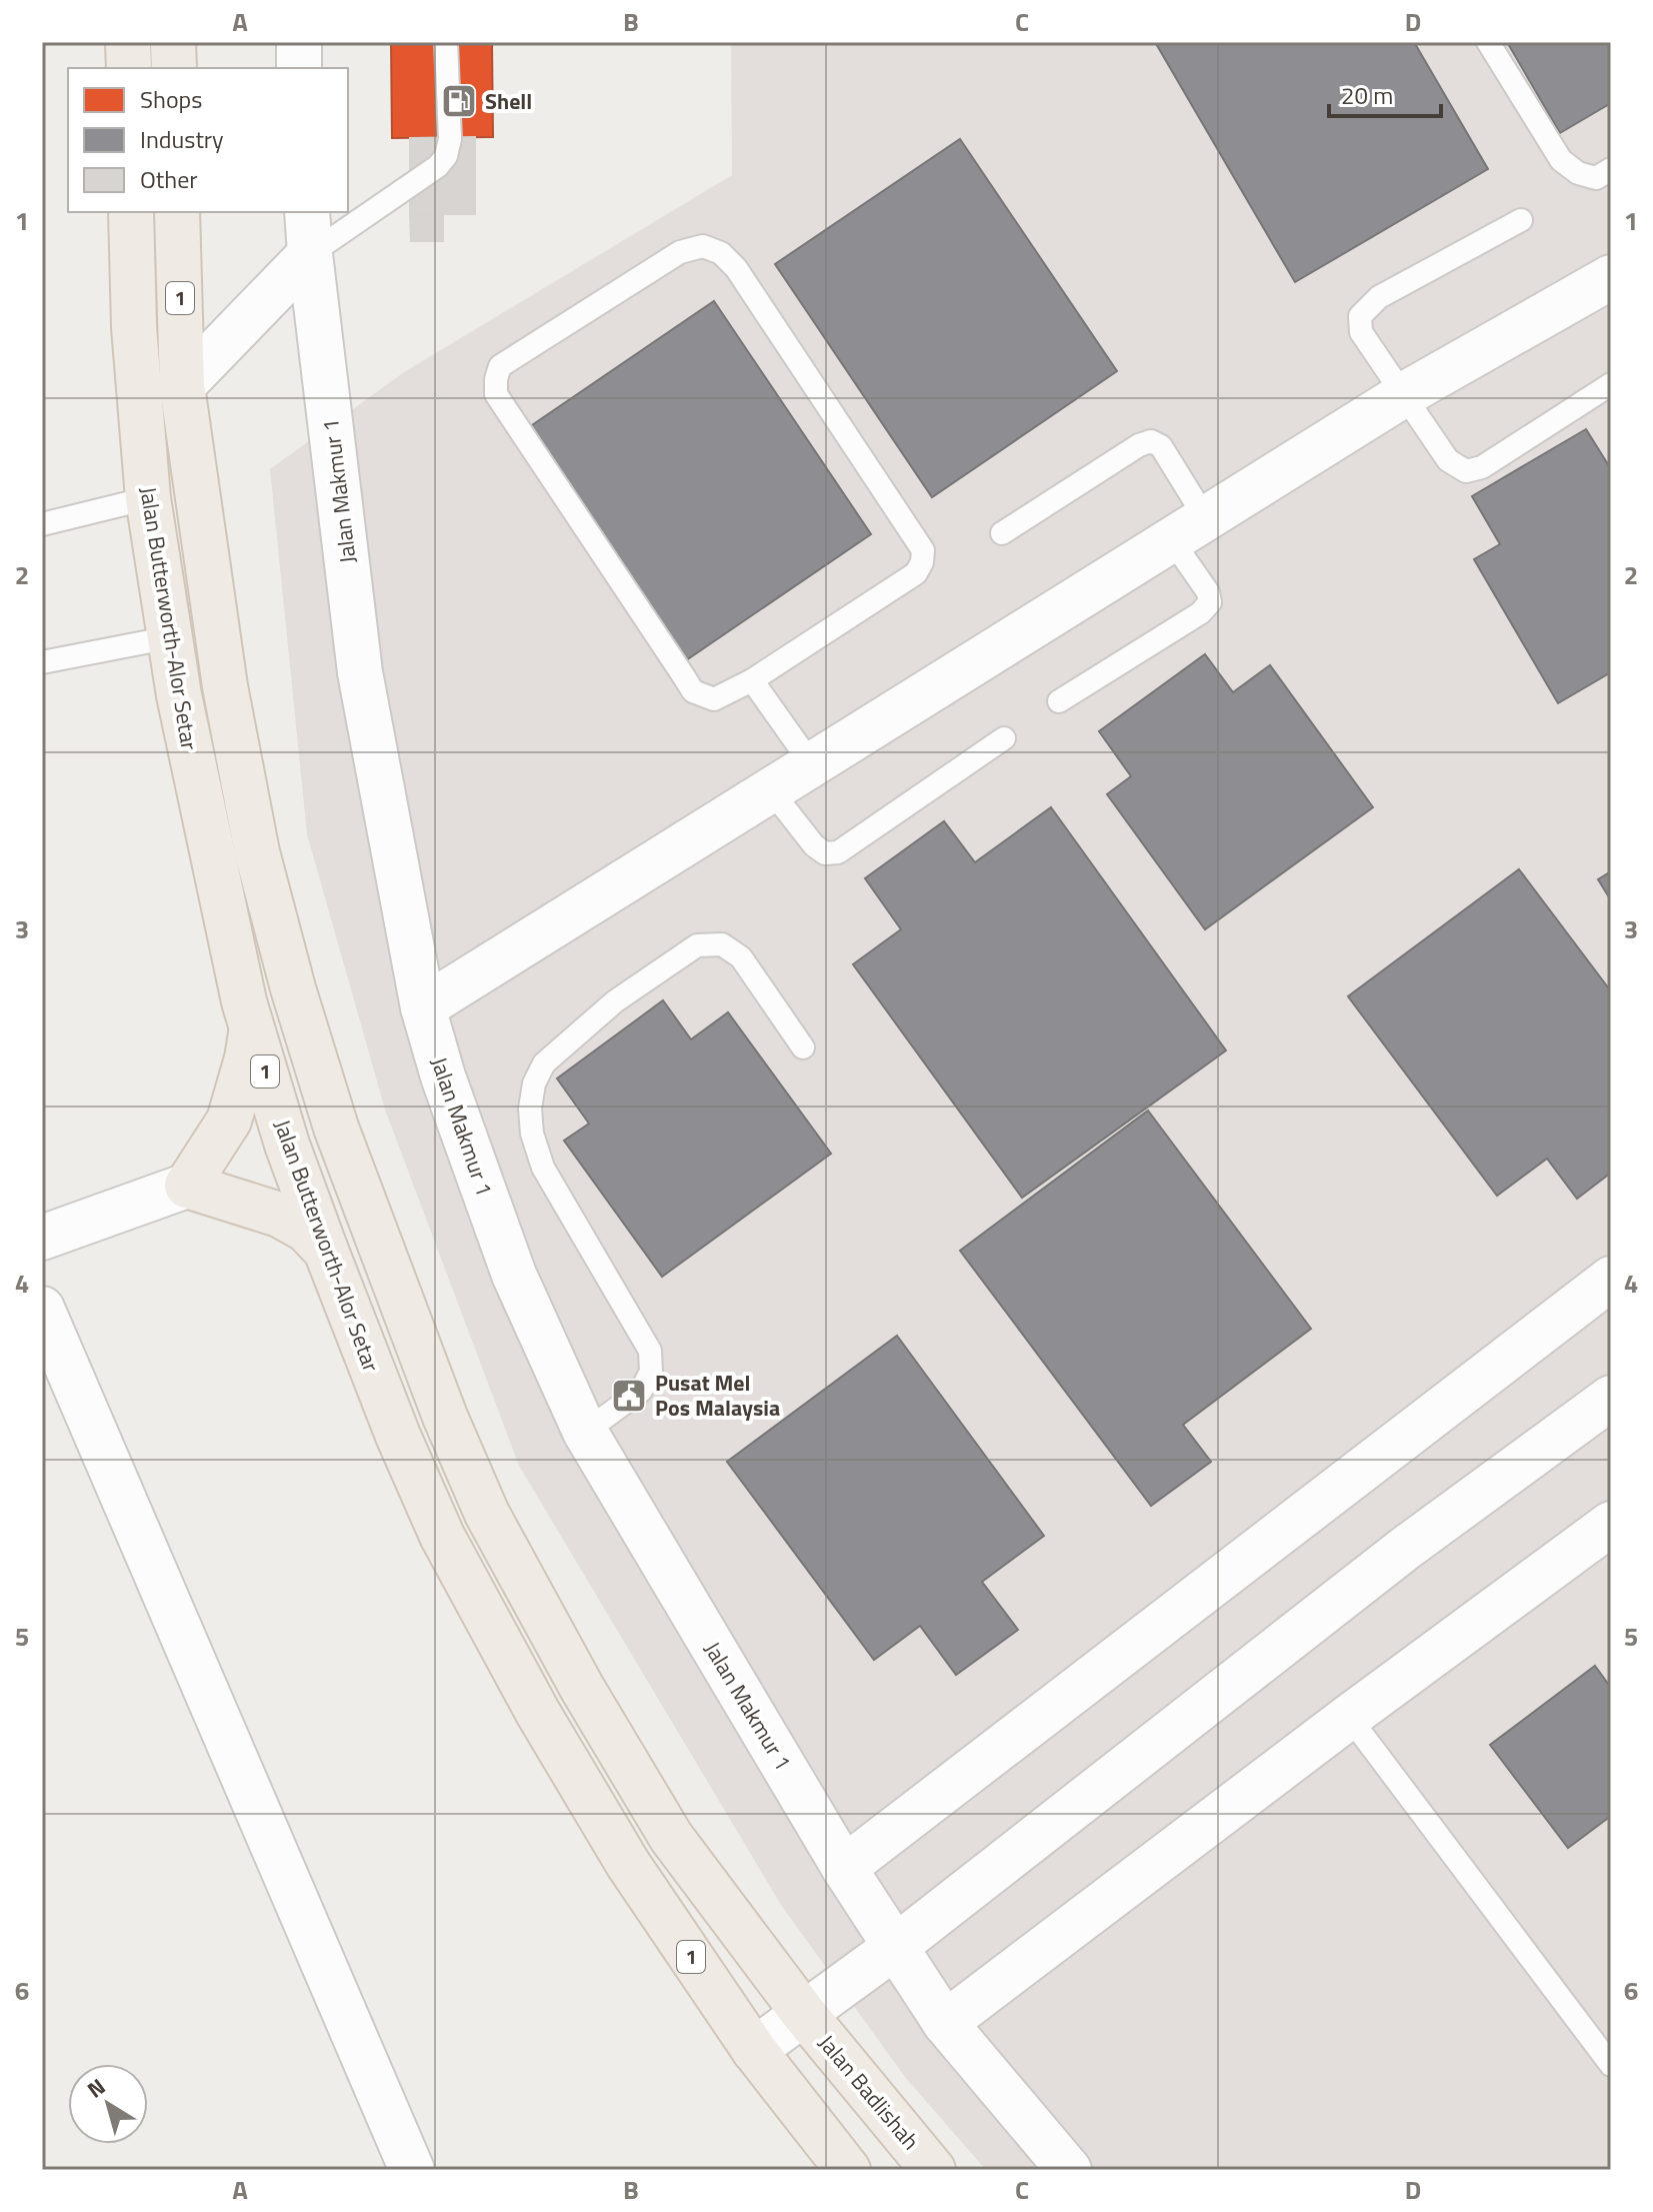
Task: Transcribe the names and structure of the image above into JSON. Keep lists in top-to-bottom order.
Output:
{
  "streets": {
    "main road": ["1", "Jalan Butterworth-Alor Setar", "Jalan Badlishah"],
    "street": ["Jalan Makmur 1"]
  },
  "crossings": [
    ["1", "Jalan Butterworth-Alor Setar"],
    ["Jalan Butterworth-Alor Setar", "Jalan Badlishah"]
  ],
  "places": {
    "fuel station": ["Shell"],
    "public building": ["Pusat Mel Pos Malaysia"]
  },
  "legend": ["Shops", "Industry", "Other"],
  "scale_bar": "20 m",
  "north": "top left",
  "grid": {
    "columns": [
      "A",
      "B",
      "C",
      "D"
    ],
    "rows": [
      "1",
      "2",
      "3",
      "4",
      "5",
      "6"
    ]
  }
}
